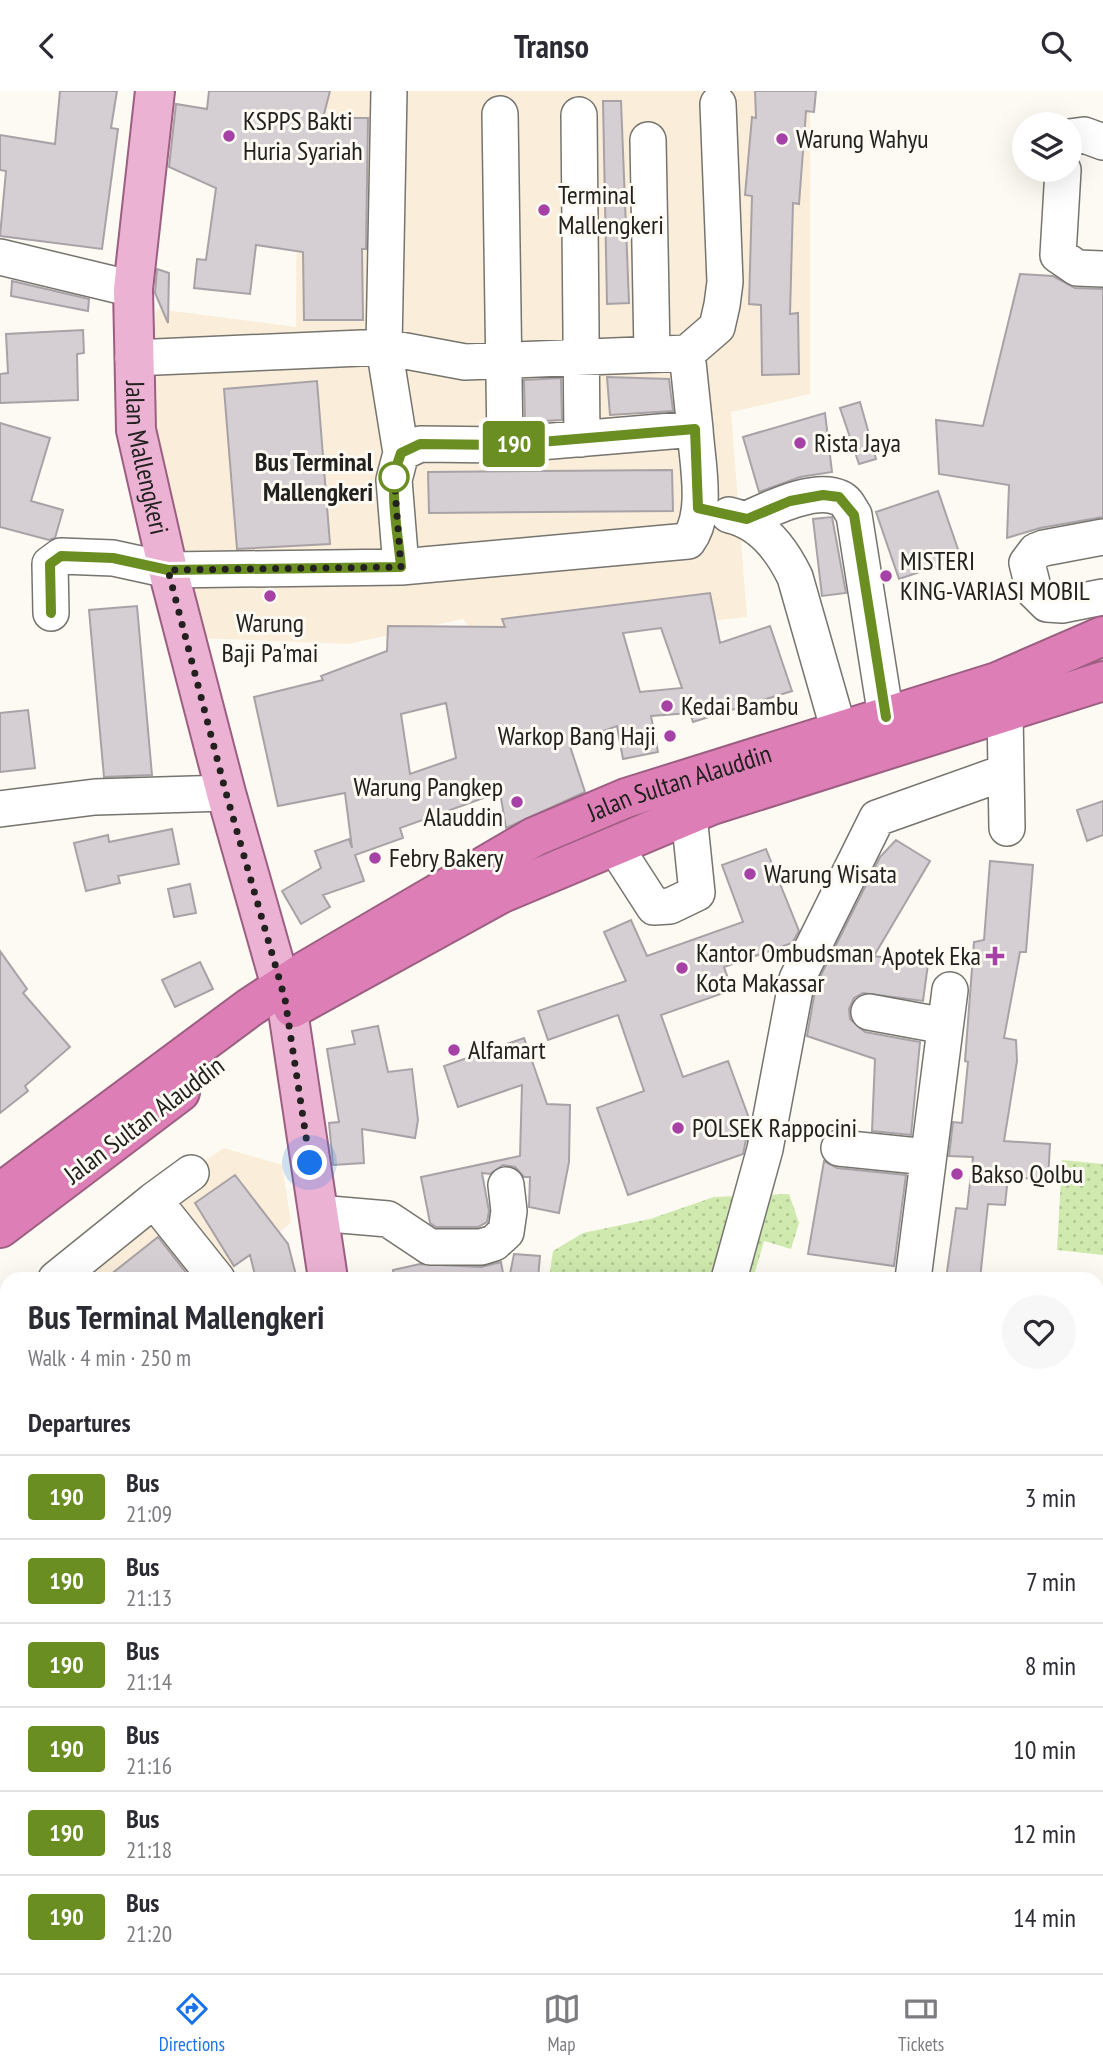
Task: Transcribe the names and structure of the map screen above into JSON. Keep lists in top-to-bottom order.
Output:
{
  "streets": {
    "highway": ["Jalan Sultan Alauddin"],
    "main road": ["Jalan Mallengkeri"]
  },
  "crossings": [
    ["Jalan Mallengkeri", "Jalan Sultan Alauddin"]
  ],
  "places": {
    "other": [
      "KSPPS Bakti Huria Syariah",
      "Warung Wahyu",
      "Terminal Mallengkeri",
      "Rista Jaya",
      "Bus Terminal Mallengkeri",
      "MISTERI KING-VARIASI MOBIL",
      "Warung Baji Pa'mai",
      "Kedai Bambu",
      "Warkop Bang Haji",
      "Warung Pangkep Alauddin",
      "Febry Bakery",
      "Warung Wisata",
      "Kantor Ombudsman Kota Makassar",
      "Alfamart",
      "POLSEK Rappocini",
      "Bakso Qolbu"
    ],
    "health": ["Apotek Eka"]
  },
  "lines": ["bus line 190"],
  "page": {
    "header": "Transo",
    "on_map": "190",
    "heading": [
      ["Bus Terminal Mallengkeri", "Walk · 4 min · 250 m"],
      "Departures"
    ],
    "list": [
      {
        "mark": "190",
        "name": "Bus",
        "note": "21:09",
        "value": "3 min"
      },
      {
        "mark": "190",
        "name": "Bus",
        "note": "21:13",
        "value": "7 min"
      },
      {
        "mark": "190",
        "name": "Bus",
        "note": "21:14",
        "value": "8 min"
      },
      {
        "mark": "190",
        "name": "Bus",
        "note": "21:16",
        "value": "10 min"
      },
      {
        "mark": "190",
        "name": "Bus",
        "note": "21:18",
        "value": "12 min"
      },
      {
        "mark": "190",
        "name": "Bus",
        "note": "21:20",
        "value": "14 min"
      }
    ],
    "tabs": ["Directions", "Map", "Tickets"]
  }
}
